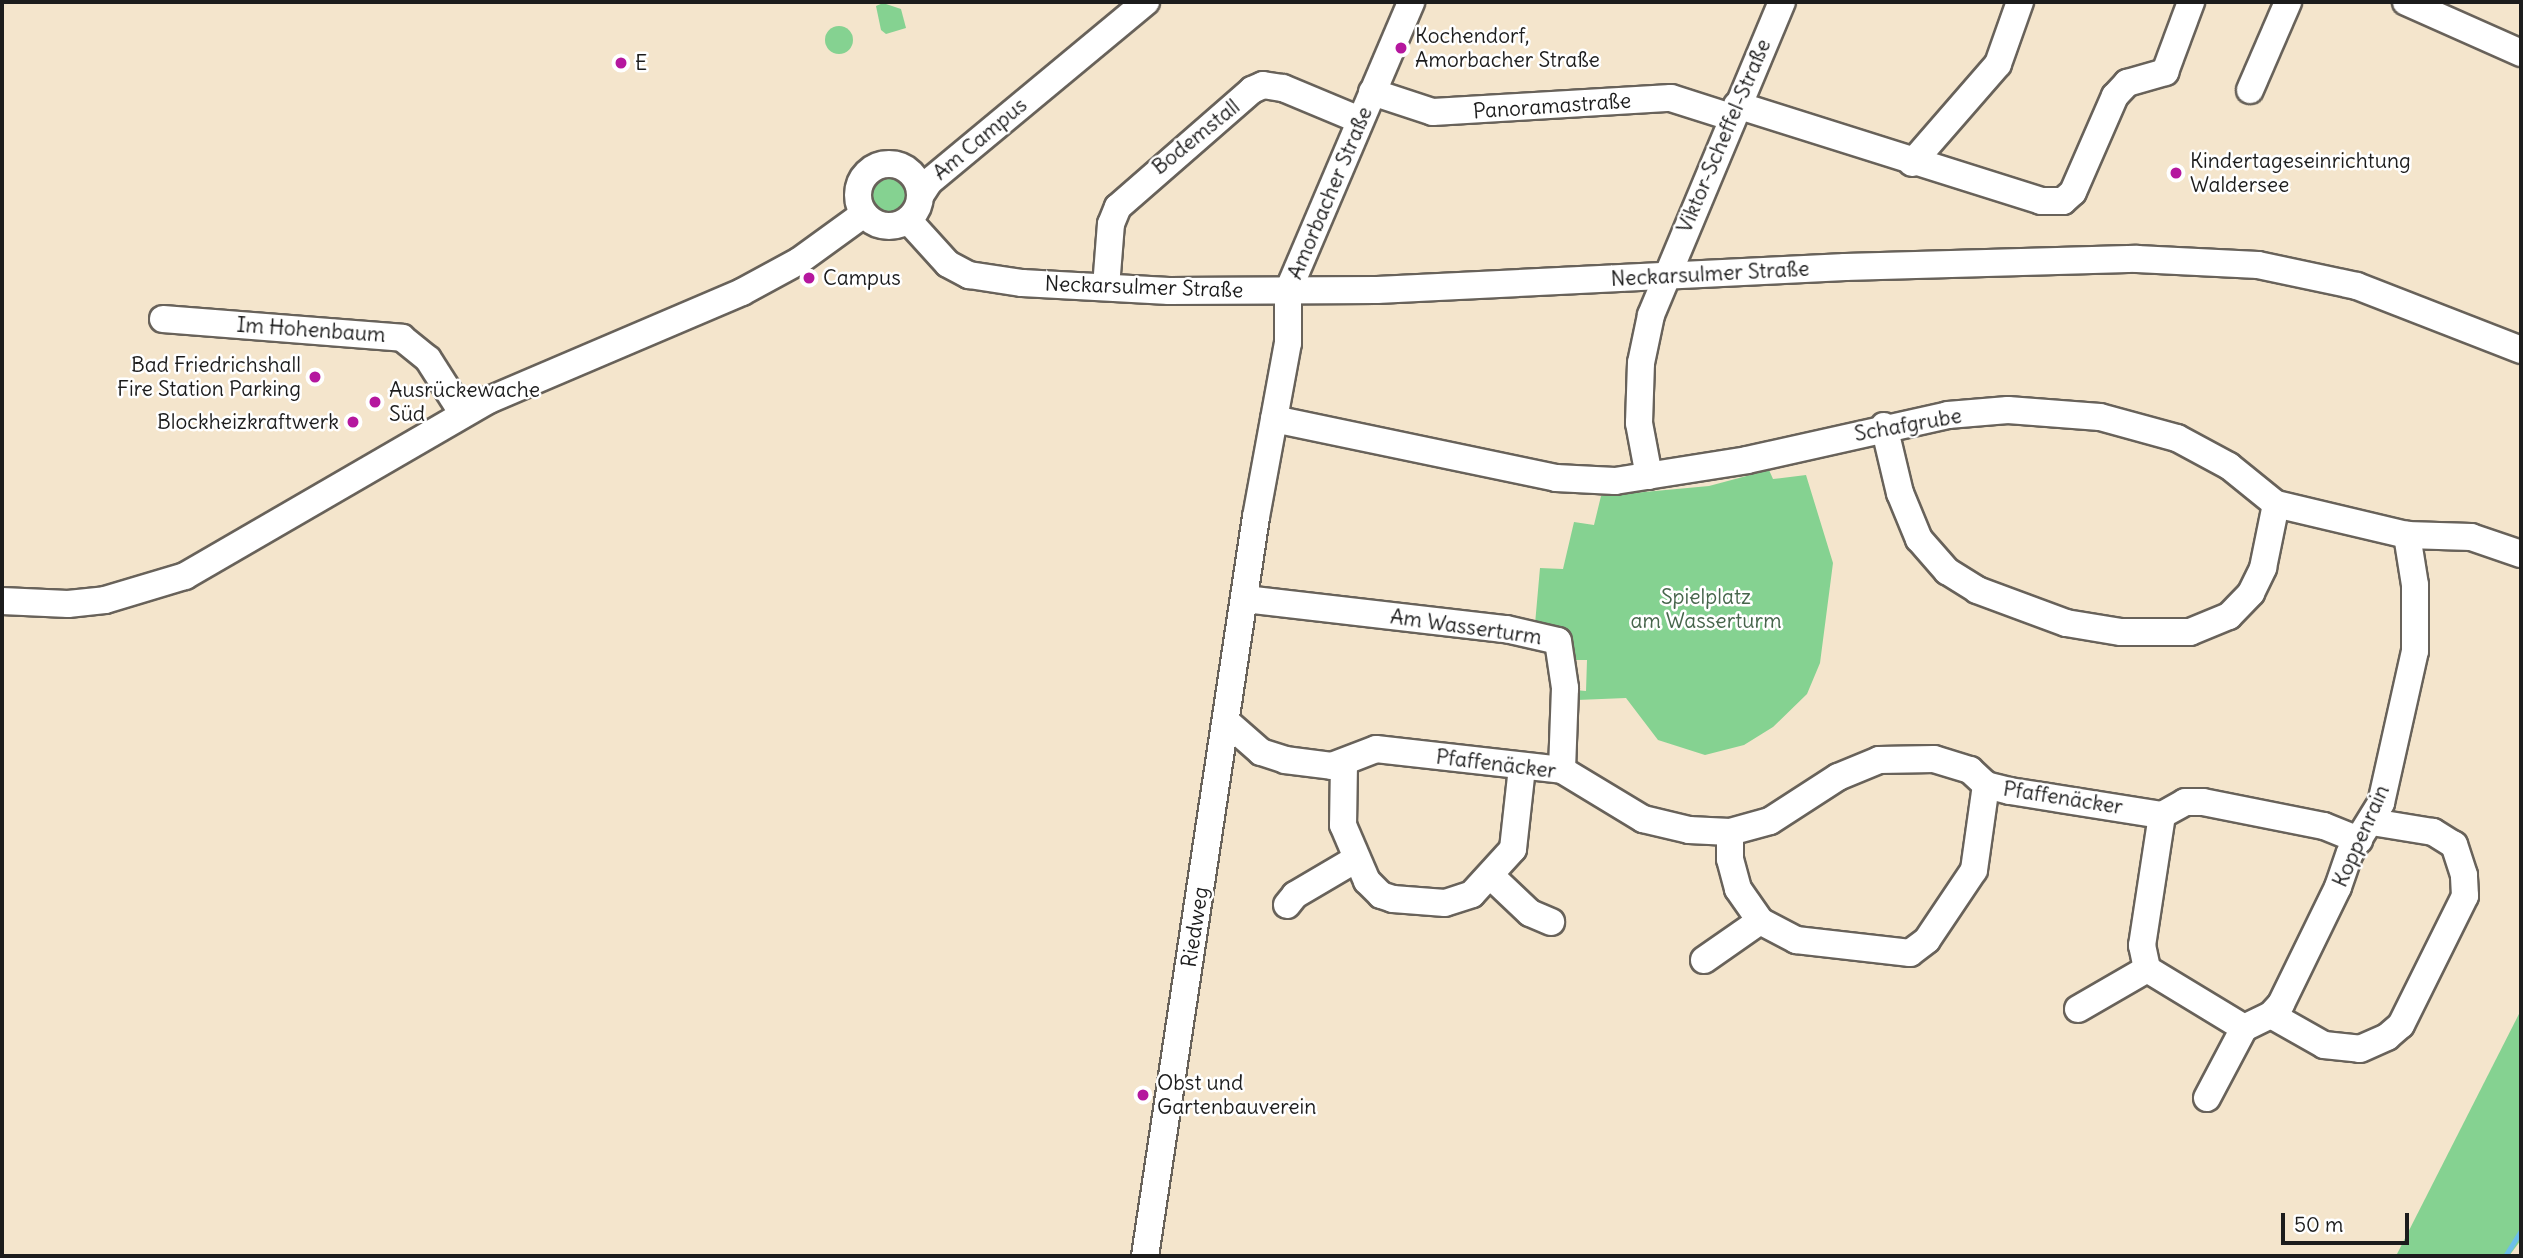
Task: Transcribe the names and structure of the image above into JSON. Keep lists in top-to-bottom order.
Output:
{
  "streets": {
    "street": [
      "Panoramastraße",
      "Viktor-Scheffel-Straße",
      "Bodemstall",
      "Am Campus",
      "Amorbacher Straße",
      "Neckarsulmer Straße",
      "Im Hohenbaum",
      "Schafgrube",
      "Am Wasserturm",
      "Pfaffenäcker",
      "Koppenrain",
      "Riedweg"
    ]
  },
  "crossings": [
    ["Panoramastraße", "Viktor-Scheffel-Straße"],
    ["Panoramastraße", "Amorbacher Straße"],
    ["Viktor-Scheffel-Straße", "Neckarsulmer Straße"],
    ["Viktor-Scheffel-Straße", "Schafgrube"],
    ["Bodemstall", "Amorbacher Straße"],
    ["Bodemstall", "Neckarsulmer Straße"],
    ["Am Campus", "Neckarsulmer Straße"],
    ["Amorbacher Straße", "Neckarsulmer Straße"],
    ["Amorbacher Straße", "Schafgrube"],
    ["Amorbacher Straße", "Am Wasserturm"],
    ["Amorbacher Straße", "Riedweg"],
    ["Schafgrube", "Koppenrain"],
    ["Am Wasserturm", "Pfaffenäcker"],
    ["Am Wasserturm", "Riedweg"],
    ["Pfaffenäcker", "Riedweg"]
  ],
  "parks": ["Spielplatz am Wasserturm"],
  "places": [
    "Kochendorf, Amorbacher Straße",
    "E",
    "Kindertageseinrichtung Waldersee",
    "Campus",
    "Bad Friedrichshall Fire Station Parking",
    "Ausrückewache Süd",
    "Blockheizkraftwerk",
    "Obst und Gartenbauverein"
  ],
  "scale_bar": "50 m"
}
